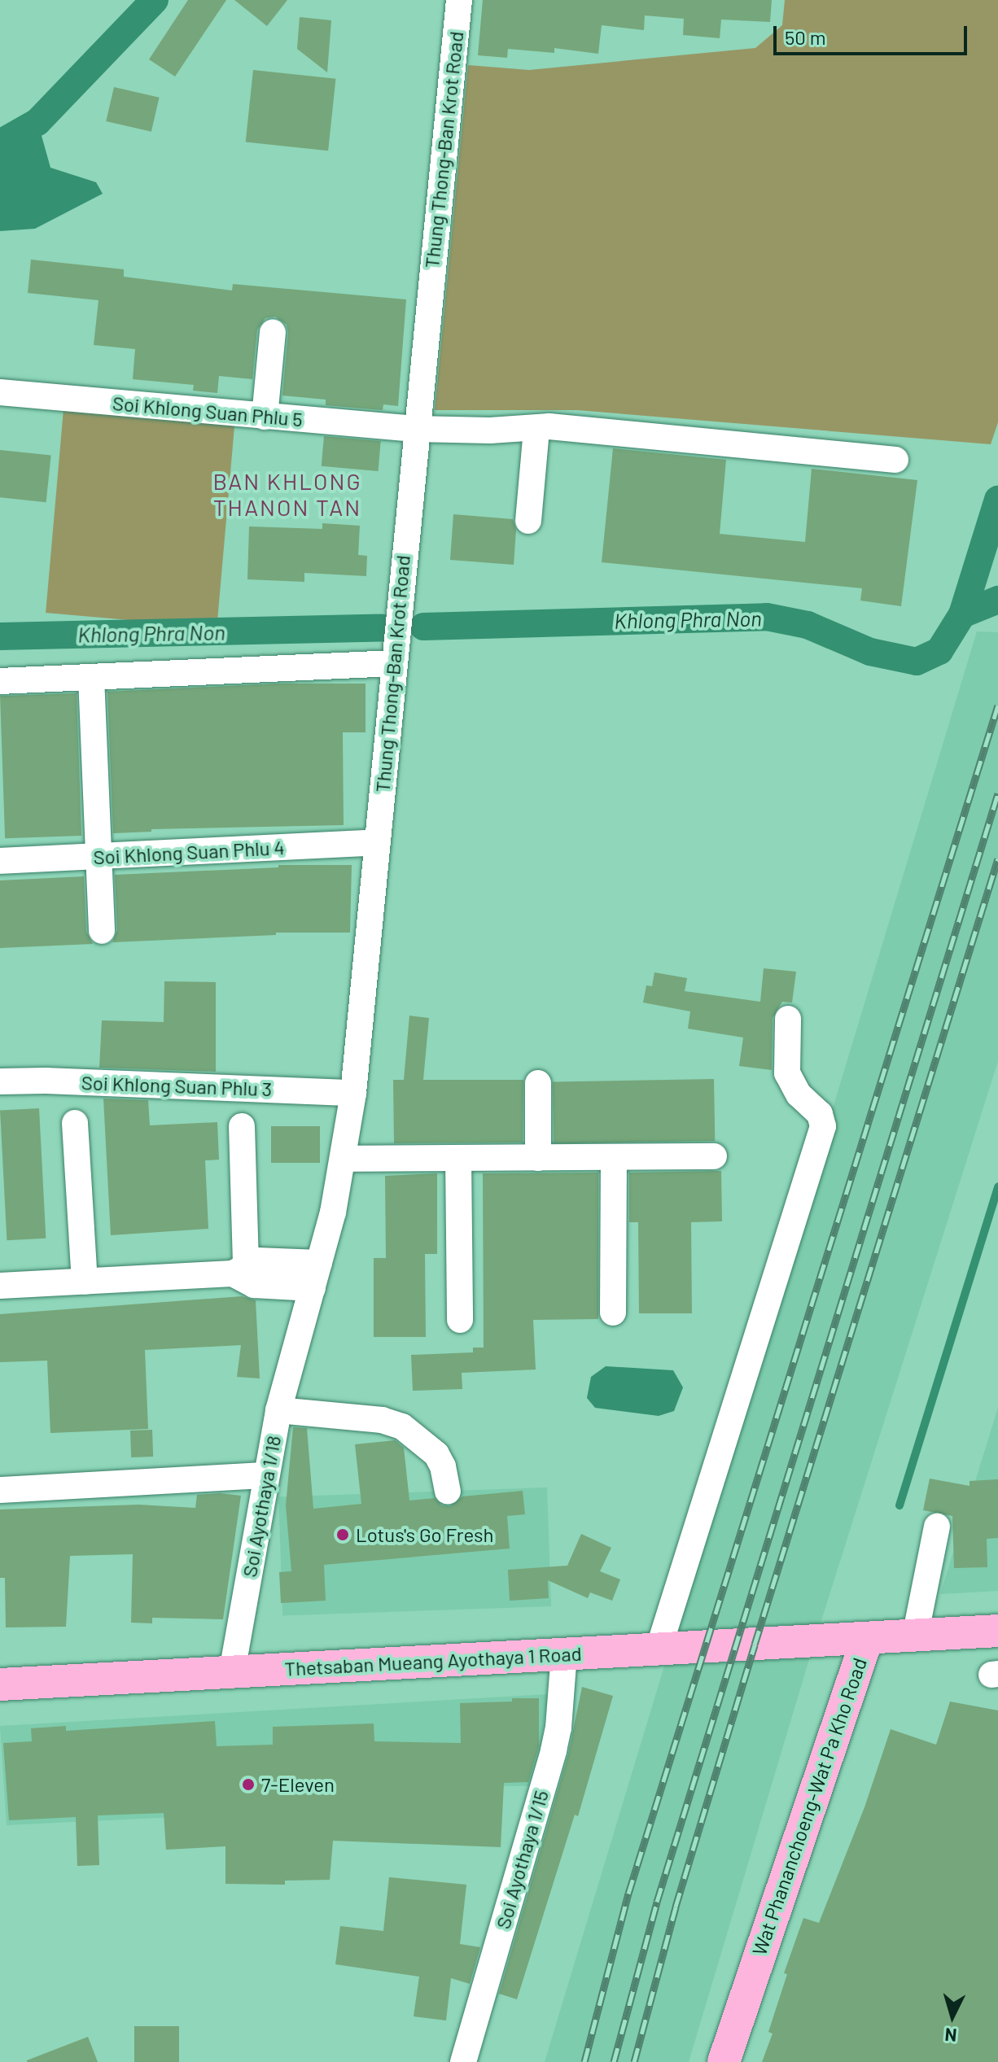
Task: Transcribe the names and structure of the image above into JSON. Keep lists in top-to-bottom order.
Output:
{
  "streets": {
    "main road": ["Thetsaban Mueang Ayothaya 1 Road", "Wat Phananchoeng-Wat Pa Kho Road"],
    "street": [
      "Thung Thong-Ban Krot Road",
      "Soi Khlong Suan Phlu 5",
      "Soi Khlong Suan Phlu 4",
      "Soi Khlong Suan Phlu 3",
      "Soi Ayothaya 1/18",
      "Soi Ayothaya 1/15"
    ]
  },
  "crossings": [
    ["Thung Thong-Ban Krot Road", "Soi Khlong Suan Phlu 5"],
    ["Thung Thong-Ban Krot Road", "Soi Khlong Suan Phlu 4"],
    ["Thung Thong-Ban Krot Road", "Soi Khlong Suan Phlu 3"],
    ["Thung Thong-Ban Krot Road", "Soi Ayothaya 1/18"],
    ["Soi Ayothaya 1/18", "Thetsaban Mueang Ayothaya 1 Road"],
    ["Thetsaban Mueang Ayothaya 1 Road", "Wat Phananchoeng-Wat Pa Kho Road"],
    ["Thetsaban Mueang Ayothaya 1 Road", "Soi Ayothaya 1/15"]
  ],
  "districts": ["BAN KHLONG THANON TAN"],
  "water": ["Khlong Phra Non"],
  "places": ["Lotus's Go Fresh", "7-Eleven"],
  "scale_bar": "50 m",
  "north": "bottom"
}
